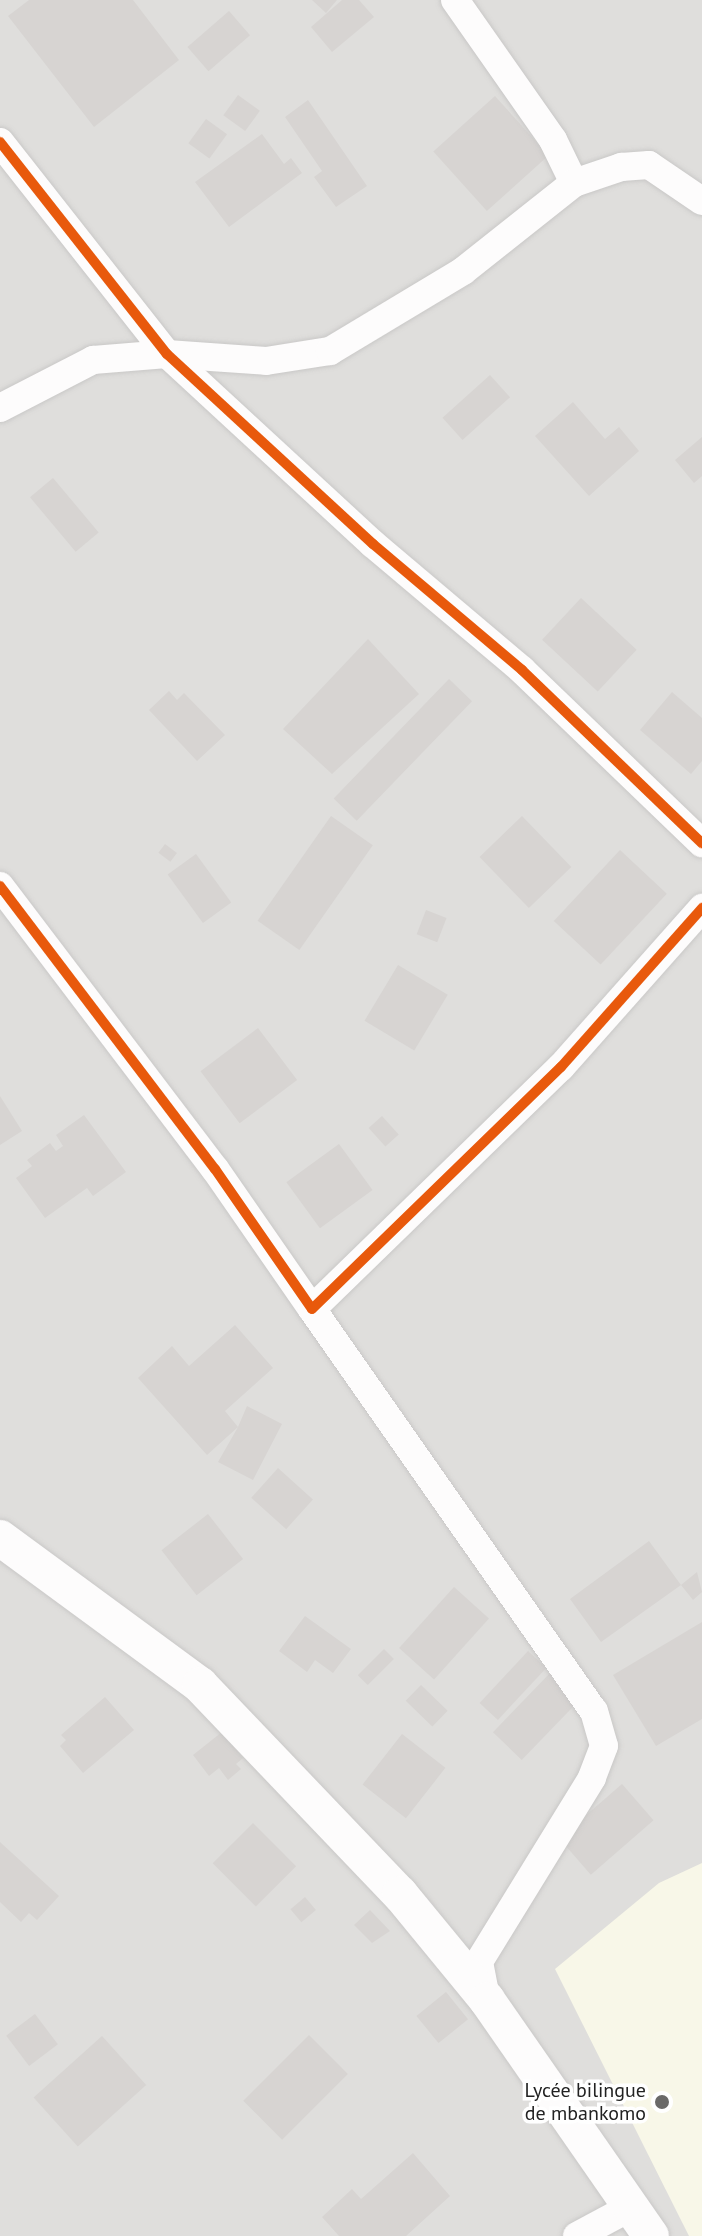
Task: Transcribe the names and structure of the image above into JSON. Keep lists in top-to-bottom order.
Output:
{
  "places": ["Lycée bilingue de mbankomo"]
}
